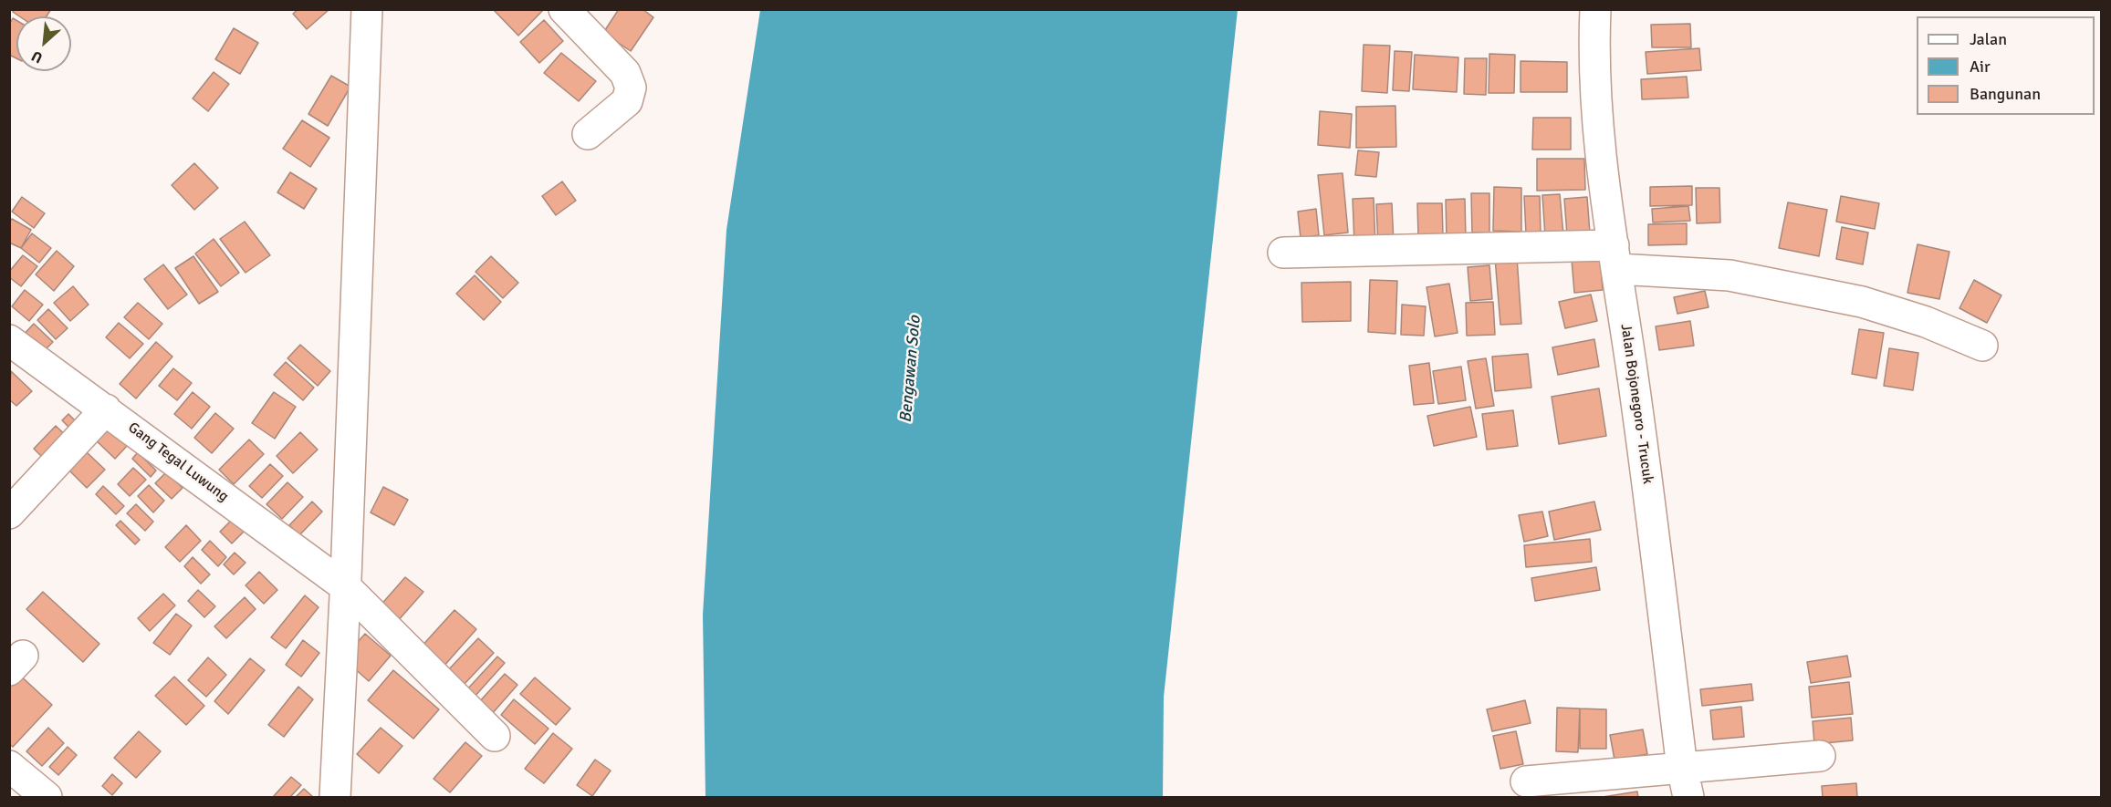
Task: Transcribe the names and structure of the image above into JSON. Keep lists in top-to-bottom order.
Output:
{
  "streets": {
    "street": ["Jalan Bojonegoro - Trucuk", "Gang Tegal Luwung"]
  },
  "water": ["Bengawan Solo"],
  "legend": ["Jalan", "Air", "Bangunan"],
  "north": "bottom left"
}
